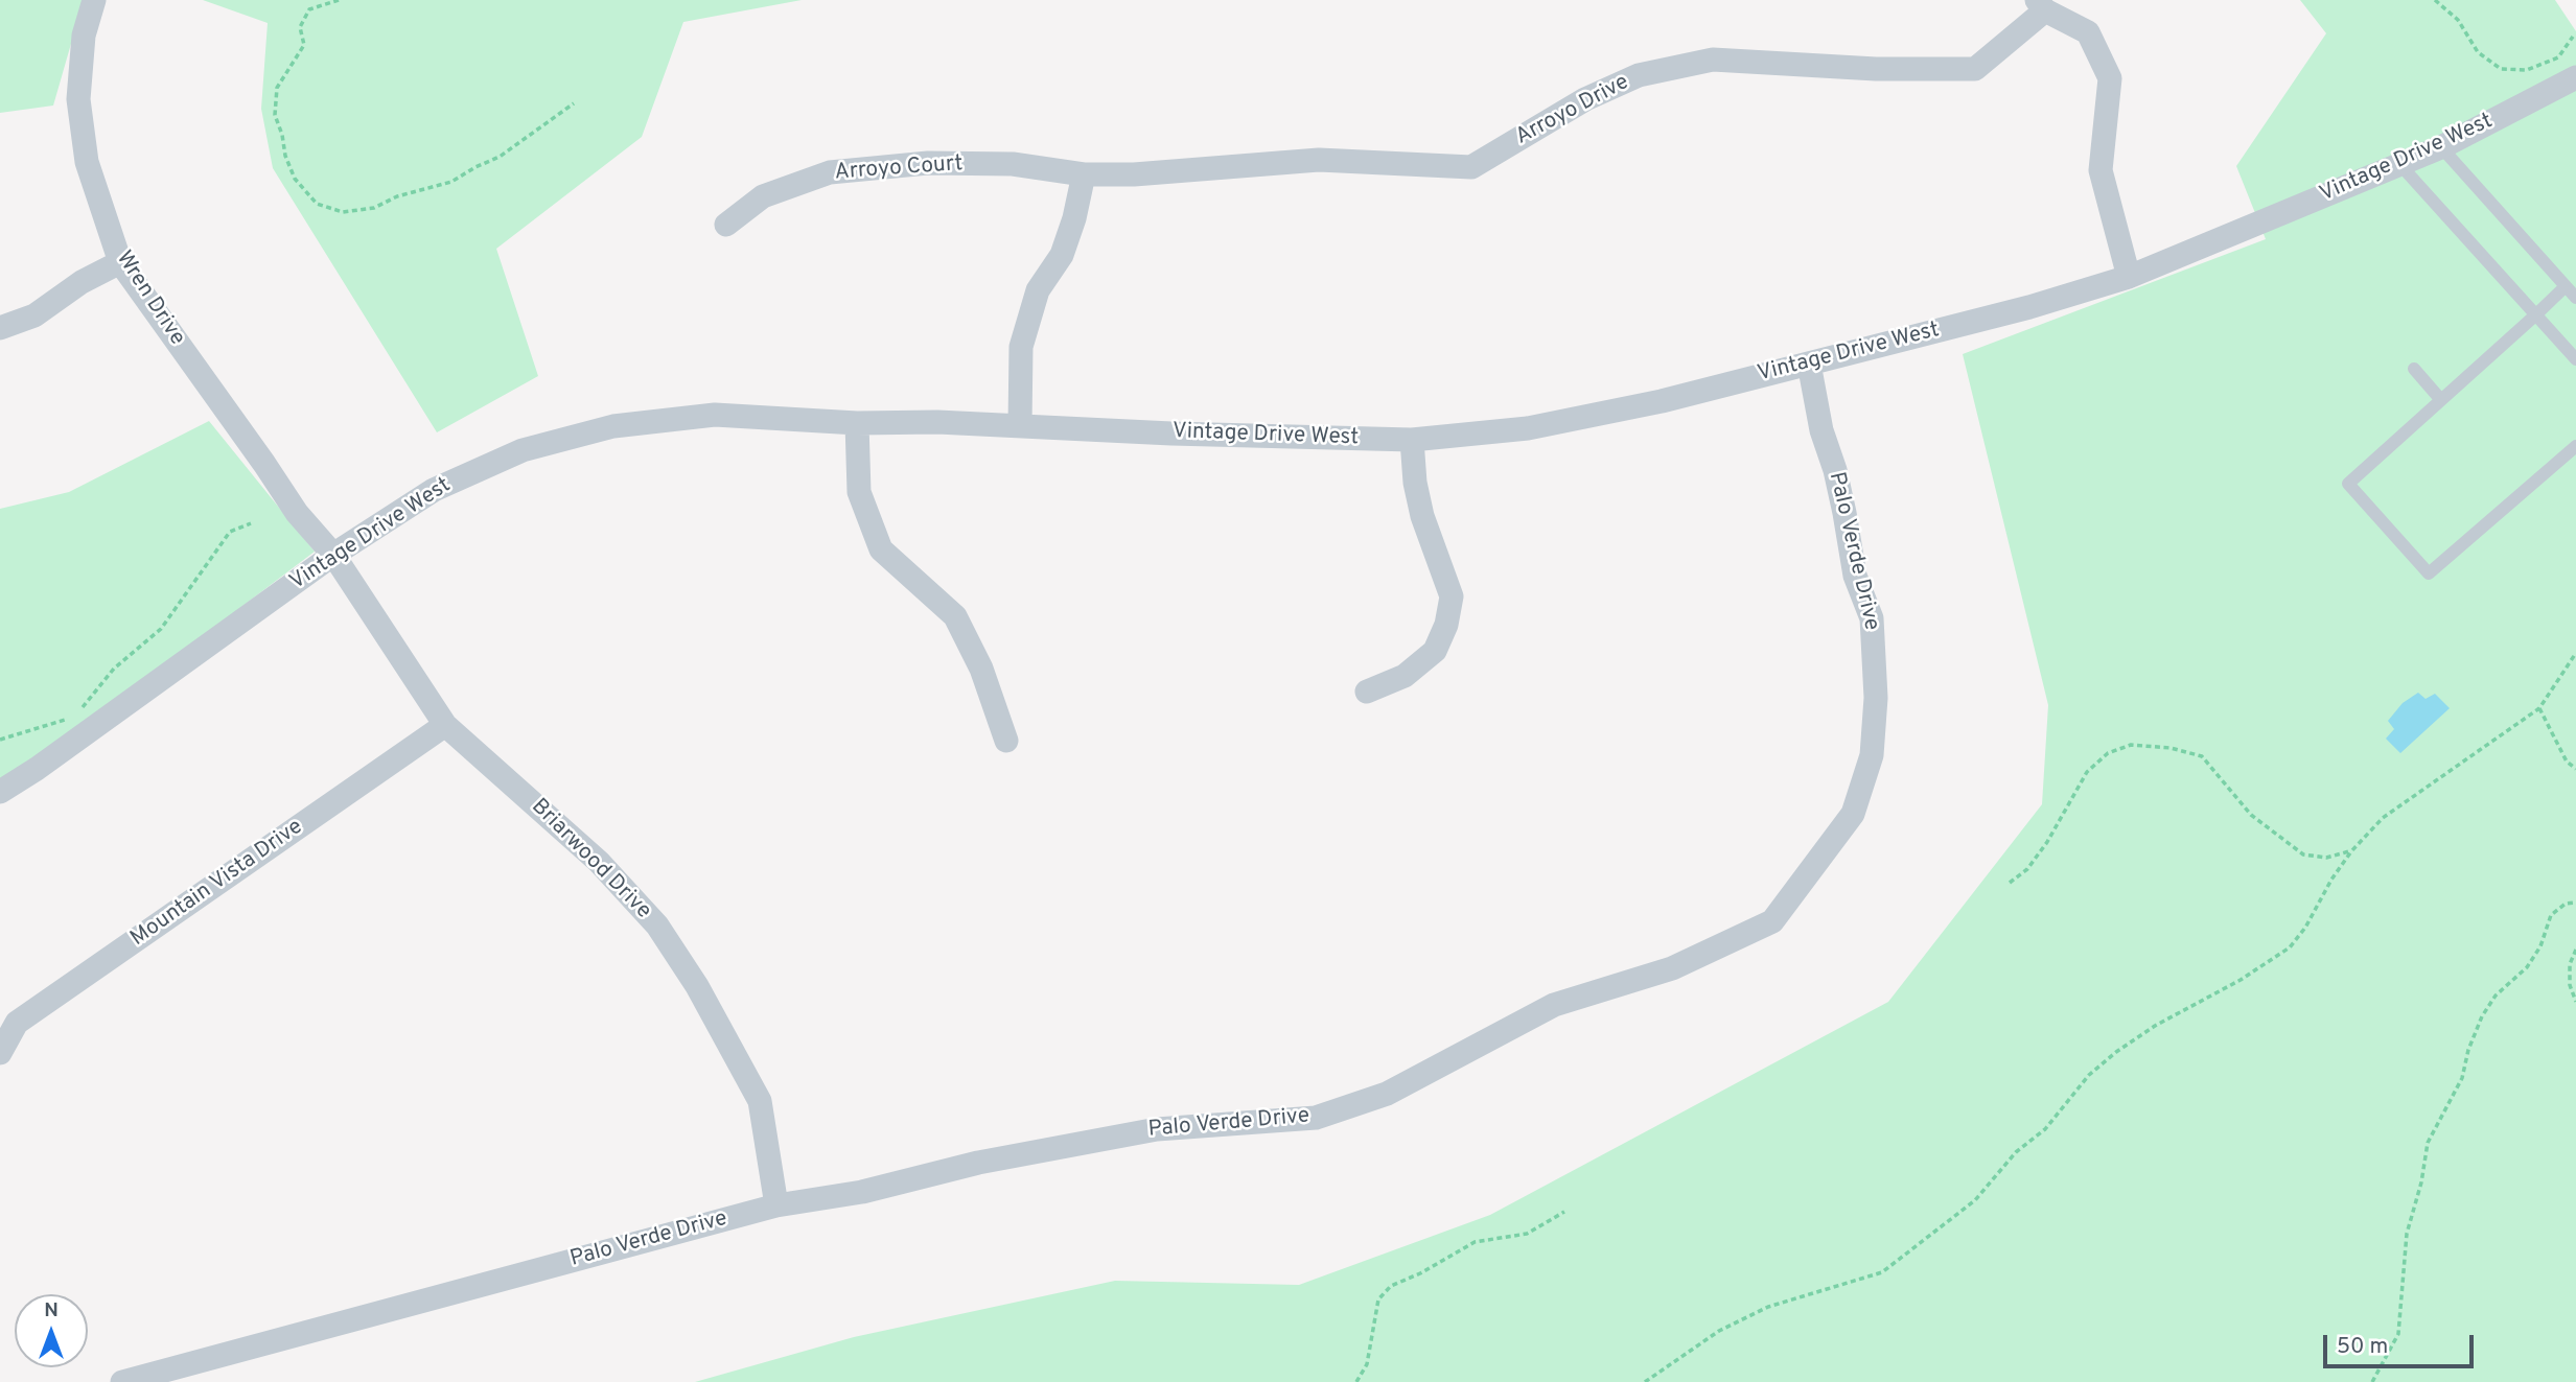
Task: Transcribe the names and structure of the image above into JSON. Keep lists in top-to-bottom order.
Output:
{
  "streets": {
    "street": [
      "Arroyo Drive",
      "Vintage Drive West",
      "Arroyo Court",
      "Wren Drive",
      "Palo Verde Drive",
      "Briarwood Drive",
      "Mountain Vista Drive"
    ]
  },
  "crossings": [
    ["Arroyo Drive", "Arroyo Court"],
    ["Vintage Drive West", "Wren Drive"],
    ["Vintage Drive West", "Palo Verde Drive"],
    ["Vintage Drive West", "Briarwood Drive"],
    ["Wren Drive", "Briarwood Drive"],
    ["Palo Verde Drive", "Briarwood Drive"],
    ["Briarwood Drive", "Mountain Vista Drive"]
  ],
  "scale_bar": "50 m",
  "north": "top"
}
